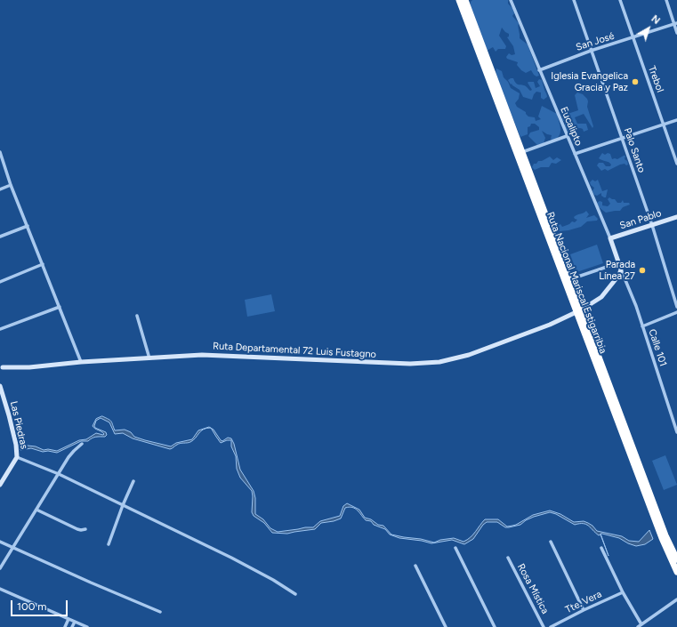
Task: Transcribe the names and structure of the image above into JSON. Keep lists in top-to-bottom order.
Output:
{
  "streets": {
    "highway": ["Ruta Nacional Mariscal Estigarribia"],
    "main road": ["San Pablo", "Ruta Departamental 72 Luis Fustagno", "Las Piedras"],
    "street": [
      "San José",
      "Trebol",
      "Eucalipto",
      "Palo Santo",
      "Calle 101",
      "Rosa Mística",
      "Tte. Vera"
    ]
  },
  "crossings": [
    ["San José", "Trebol"],
    ["San José", "Eucalipto"],
    ["San José", "Palo Santo"],
    ["Eucalipto", "San Pablo"],
    ["Palo Santo", "San Pablo"],
    ["Ruta Nacional Mariscal Estigarribia", "Ruta Departamental 72 Luis Fustagno"],
    ["Calle 101", "Ruta Departamental 72 Luis Fustagno"]
  ],
  "places": ["Iglesia Evangelica Gracia y Paz", "Parada Línea 27"],
  "scale_bar": "100 m",
  "north": "top right"
}
